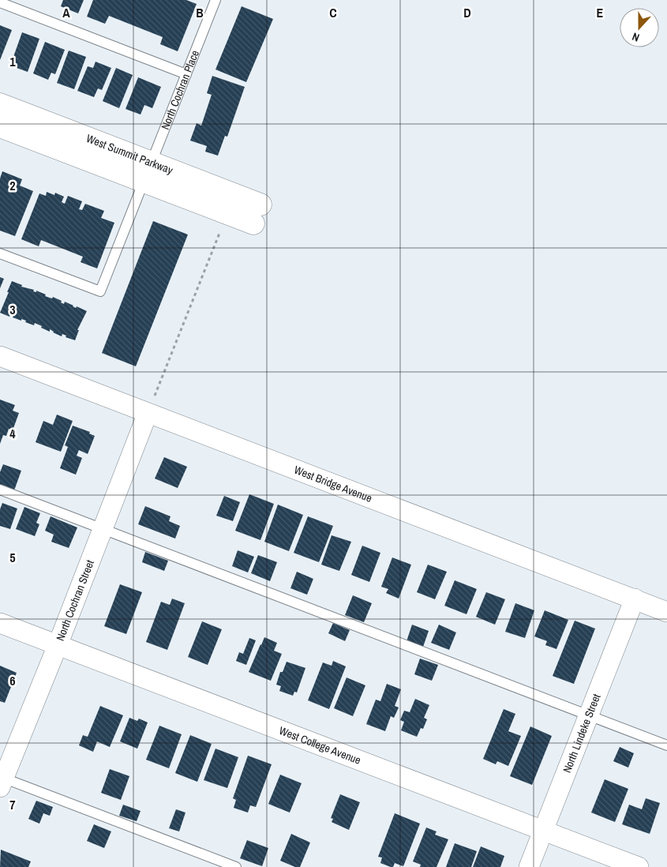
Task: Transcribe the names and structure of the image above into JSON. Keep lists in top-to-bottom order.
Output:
{
  "streets": {
    "street": [
      "West Summit Parkway",
      "West Bridge Avenue",
      "North Cochran Street",
      "North Lindeke Street",
      "West College Avenue"
    ],
    "lane": ["North Cochran Place"]
  },
  "crossings": [
    ["North Cochran Place", "West Summit Parkway"],
    ["West Bridge Avenue", "North Cochran Street"],
    ["West Bridge Avenue", "North Lindeke Street"],
    ["North Cochran Street", "West College Avenue"],
    ["North Lindeke Street", "West College Avenue"]
  ],
  "north": "bottom",
  "grid": {
    "columns": [
      "A",
      "B",
      "C",
      "D",
      "E"
    ],
    "rows": [
      "1",
      "2",
      "3",
      "4",
      "5",
      "6",
      "7"
    ]
  }
}
